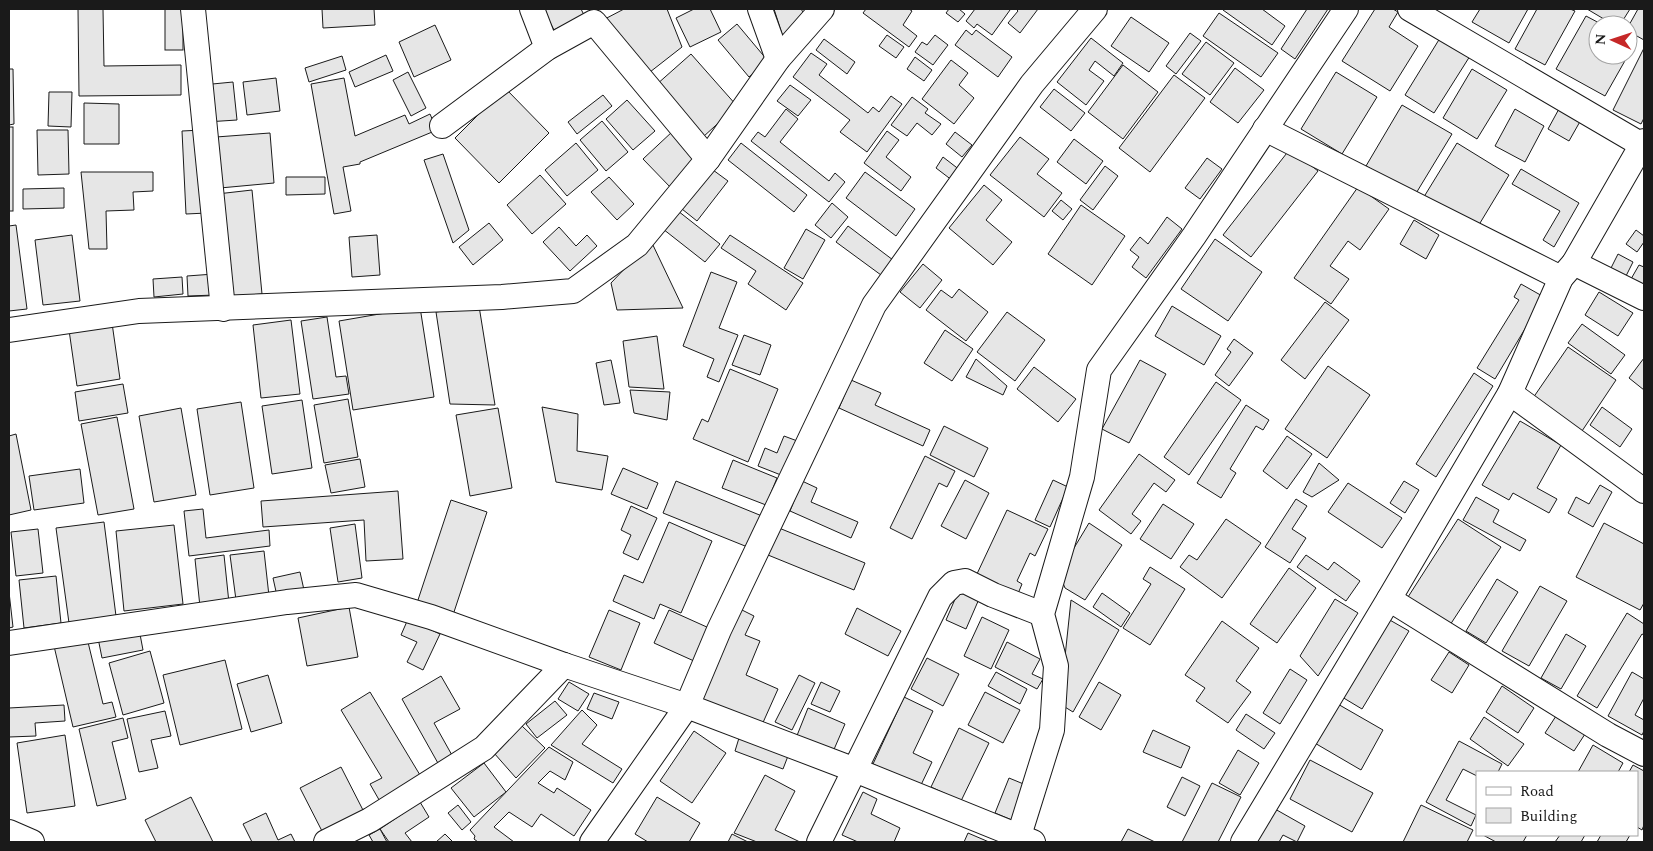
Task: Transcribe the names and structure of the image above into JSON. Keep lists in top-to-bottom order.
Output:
{
  "legend": ["Road", "Building"],
  "north": "left"
}
